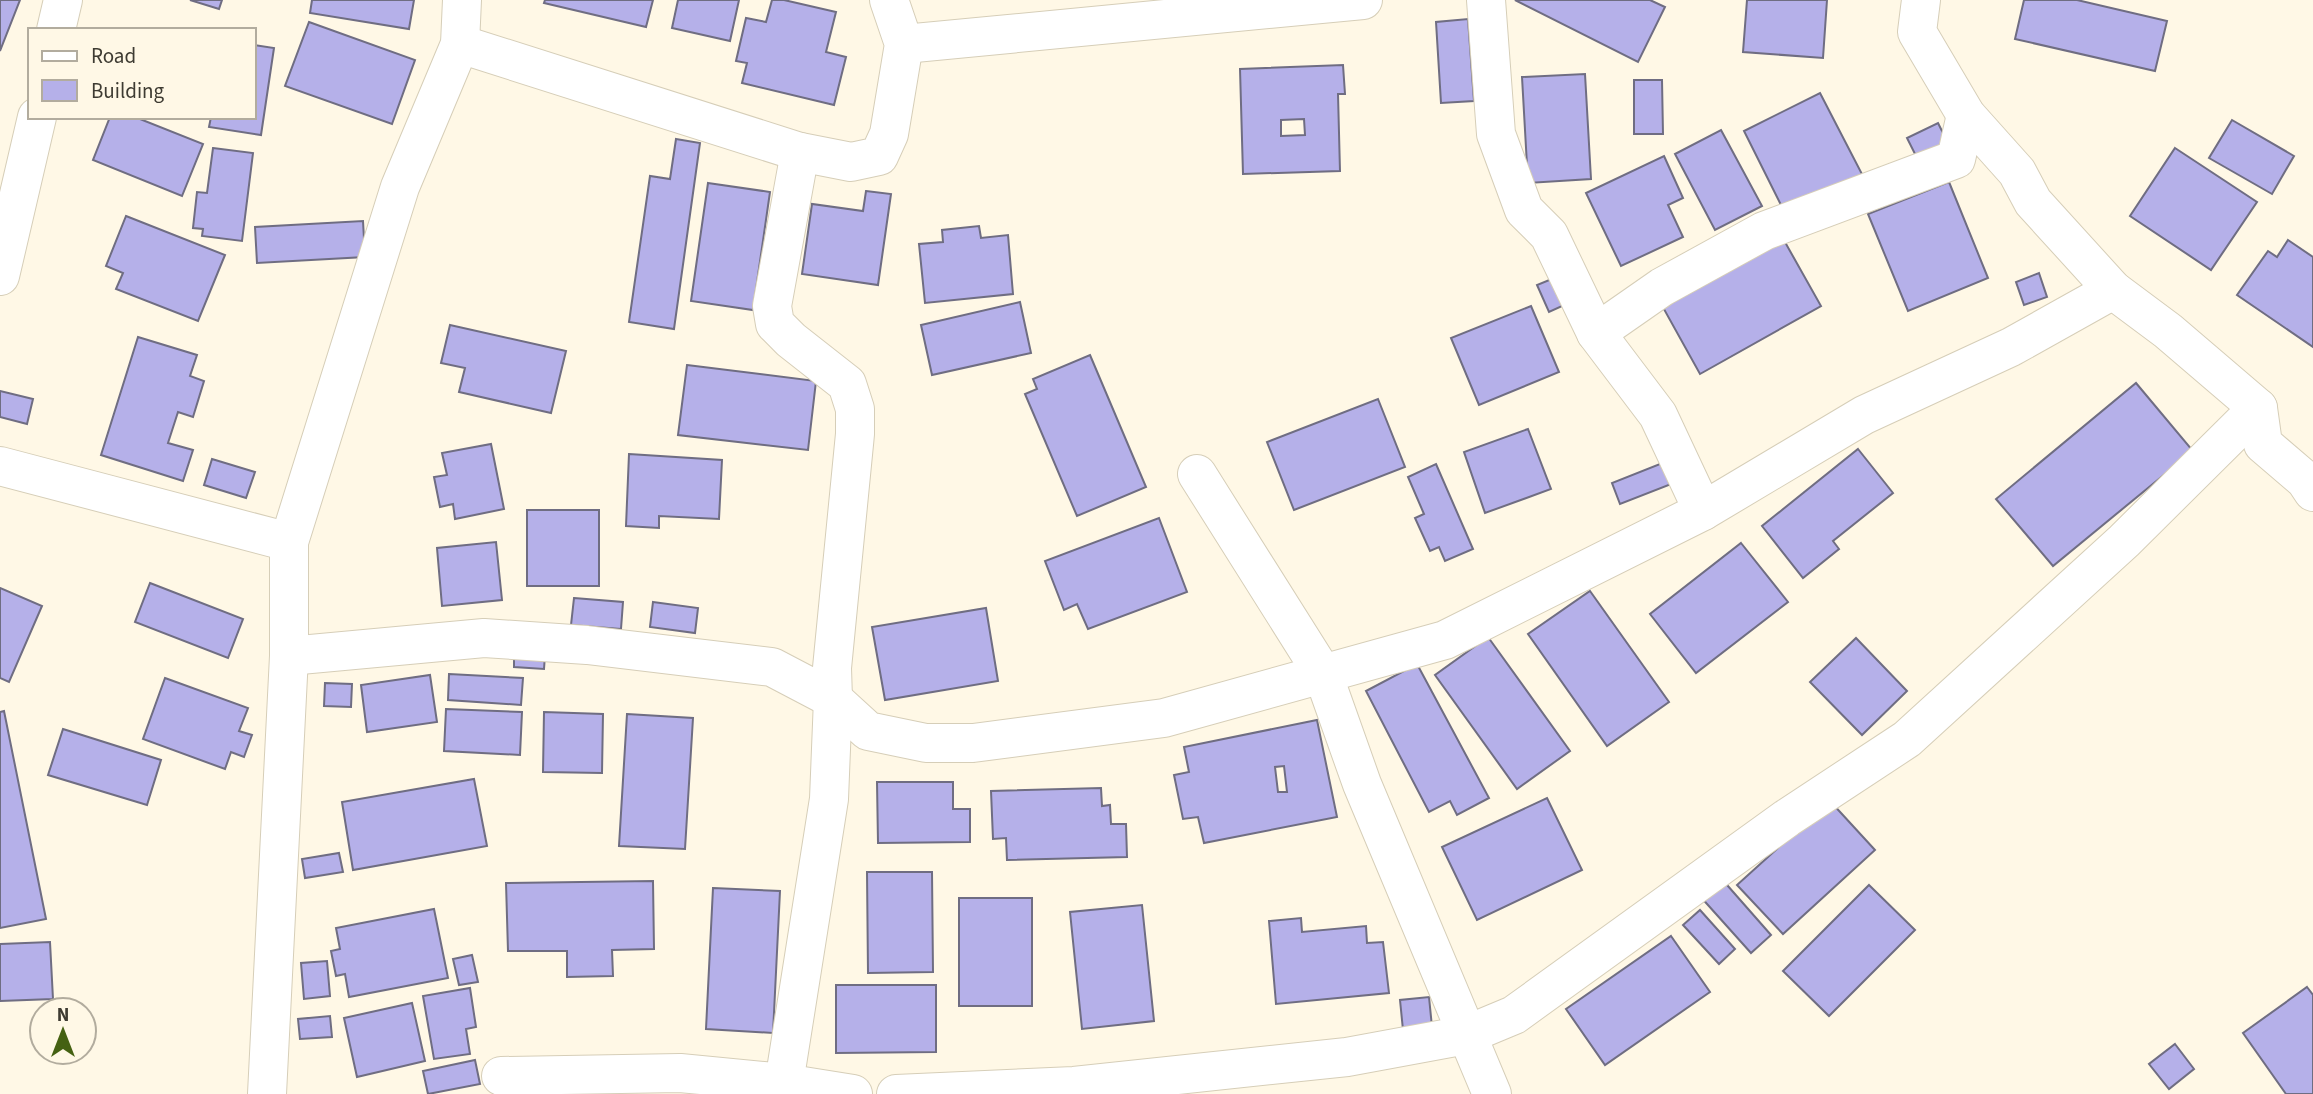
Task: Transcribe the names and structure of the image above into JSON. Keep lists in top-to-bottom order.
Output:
{
  "legend": ["Road", "Building"],
  "north": "top"
}
